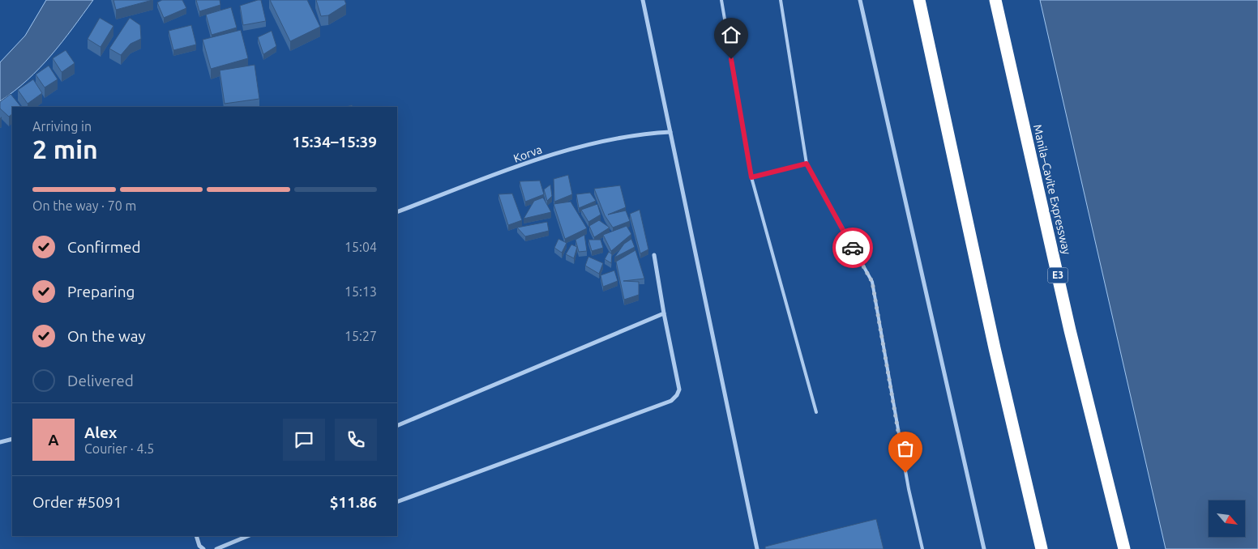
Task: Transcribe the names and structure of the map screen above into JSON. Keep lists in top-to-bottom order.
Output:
{
  "streets": {
    "highway": ["Manila–Cavite Expressway", "E3"],
    "street": ["Korva"]
  },
  "north": "bottom right",
  "page": {
    "heading": ["2 min", "Arriving in", "15:34–15:39"],
    "panel": [
      "Alex",
      "Courier · 4.5",
      "Order #5091",
      "$11.86"
    ],
    "bar": "On the way · 70 m",
    "list": [
      ["Confirmed", "15:04"],
      ["Preparing", "15:13"],
      ["On the way", "15:27"],
      "Delivered"
    ],
    "round": "A"
  }
}
